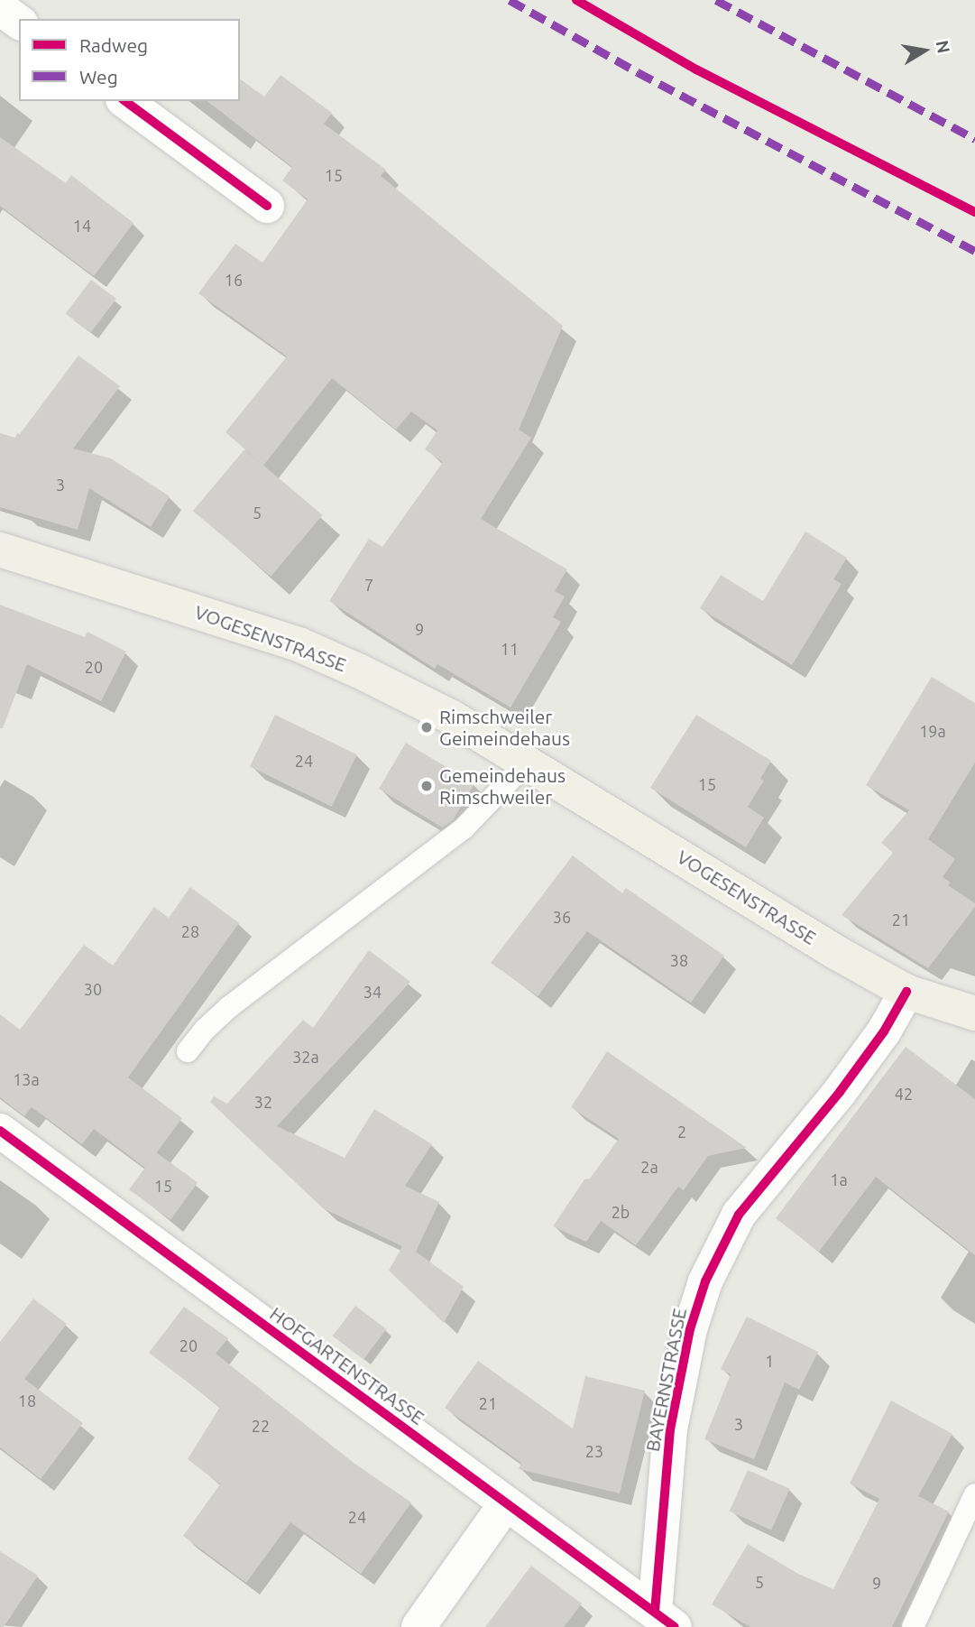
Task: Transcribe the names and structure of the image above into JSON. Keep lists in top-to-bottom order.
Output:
{
  "streets": {
    "main road": ["VOGESENSTRASSE"],
    "street": ["HOFGARTENSTRASSE", "BAYERNSTRASSE"]
  },
  "crossings": [
    ["VOGESENSTRASSE", "BAYERNSTRASSE"],
    ["HOFGARTENSTRASSE", "BAYERNSTRASSE"]
  ],
  "places": ["Rimschweiler Geimeindehaus", "Gemeindehaus Rimschweiler"],
  "house_numbers": [
    "15",
    "14",
    "16",
    "3",
    "5",
    "7",
    "9",
    "11",
    "20",
    "19a",
    "24",
    "15",
    "36",
    "21",
    "28",
    "38",
    "30",
    "34",
    "32a",
    "13a",
    "42",
    "32",
    "2",
    "2a",
    "1a",
    "15",
    "2b",
    "20",
    "1",
    "18",
    "21",
    "3",
    "22",
    "23",
    "24",
    "5",
    "9"
  ],
  "legend": ["Radweg", "Weg"],
  "north": "right"
}
